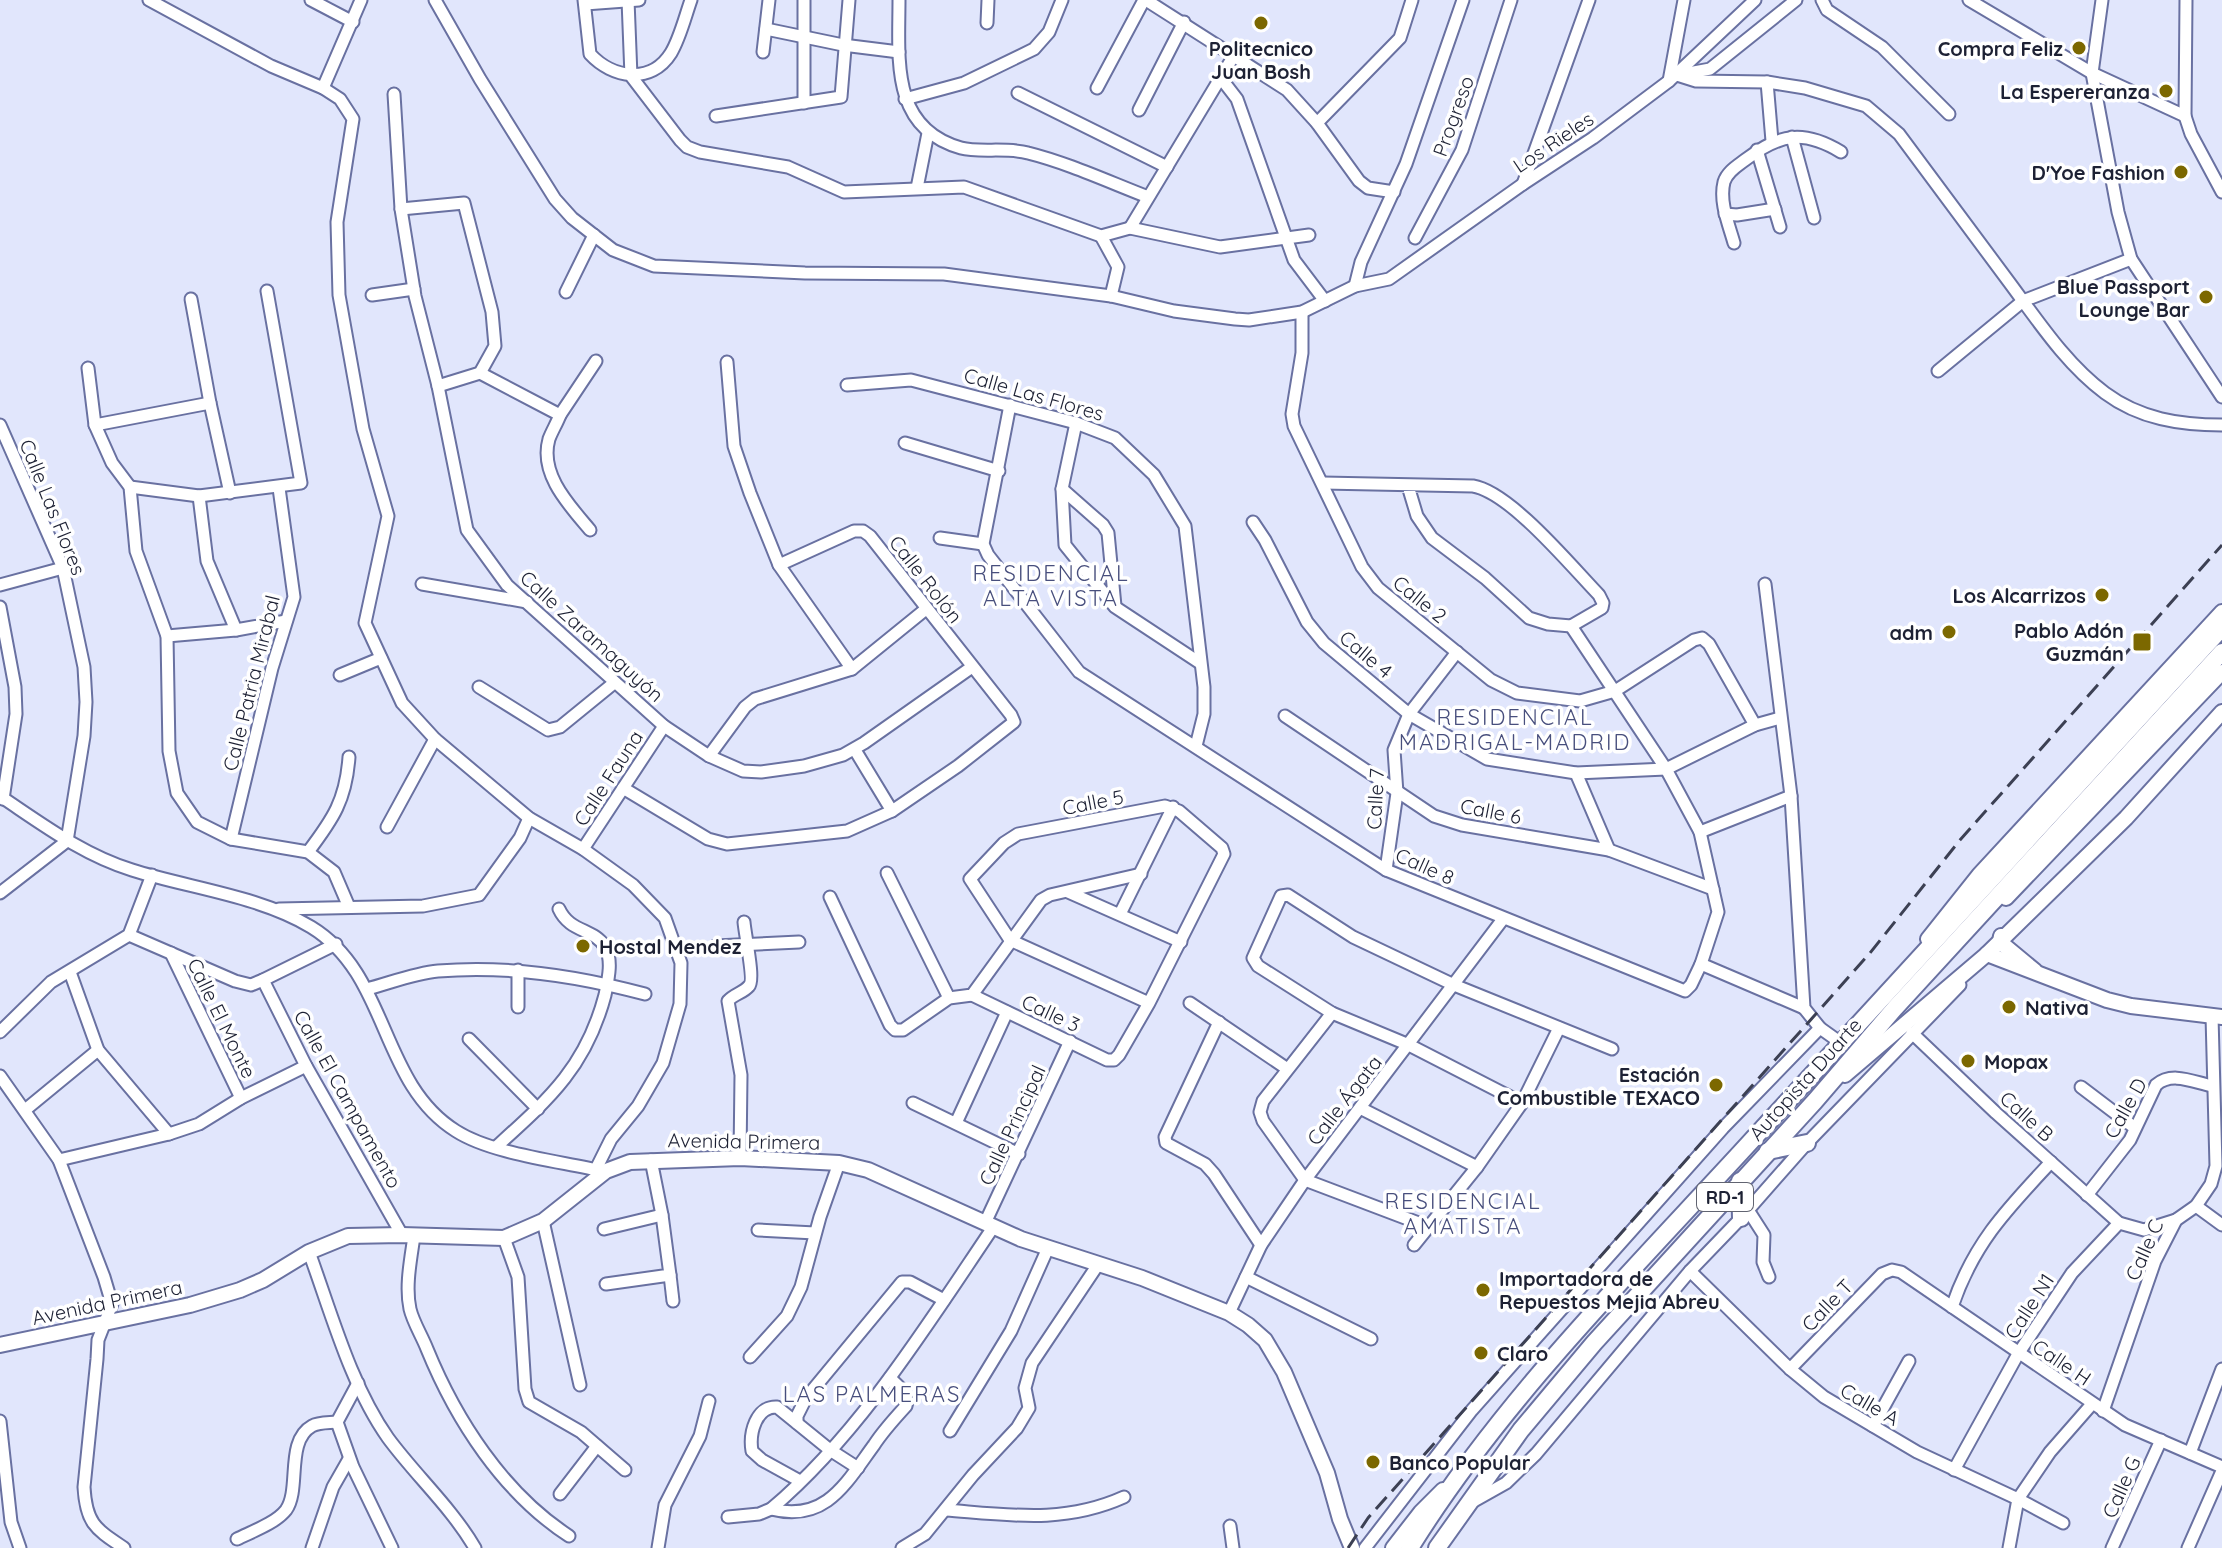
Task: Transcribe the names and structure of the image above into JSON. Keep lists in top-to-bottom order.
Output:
{
  "streets": {
    "highway": ["Autopista Duarte", "RD-1"],
    "main road": ["Avenida Primera"],
    "street": [
      "Progreso",
      "Los Rieles",
      "Calle Las Flores",
      "Calle Rolón",
      "Calle 2",
      "Calle Zaramaguyón",
      "Calle 4",
      "Calle Patria Mirabal",
      "Calle Fauna",
      "Calle 7",
      "Calle 5",
      "Calle 6",
      "Calle 8",
      "Calle 3",
      "Calle El Monte",
      "Calle El Campamento",
      "Calle Ágata",
      "Calle D",
      "Calle B",
      "Calle Principal",
      "Calle C",
      "Calle T",
      "Calle N1",
      "Calle H",
      "Calle A",
      "Calle G"
    ]
  },
  "crossings": [
    ["Los Rieles", "Calle 2"],
    ["Calle Las Flores", "Calle 8"],
    ["Calle Rolón", "Calle Zaramaguyón"],
    ["Calle 2", "Calle 4"],
    ["Calle 2", "Calle 7"],
    ["Calle 2", "Calle 8"],
    ["Calle Zaramaguyón", "Calle Fauna"],
    ["Calle 4", "Calle 7"],
    ["Calle 4", "Calle 8"],
    ["Calle 7", "Calle 6"],
    ["Calle 7", "Calle 8"],
    ["Calle 6", "Calle 8"],
    ["Calle 8", "Calle Ágata"],
    ["Calle 3", "Calle Principal"],
    ["Autopista Duarte", "RD-1"],
    ["Calle El Campamento", "Avenida Primera"],
    ["Calle Ágata", "Avenida Primera"],
    ["Calle D", "Calle B"],
    ["Calle D", "Calle C"],
    ["Calle B", "Calle N1"],
    ["Calle Principal", "Avenida Primera"],
    ["Calle C", "Calle H"],
    ["Calle T", "Calle H"],
    ["Calle T", "Calle A"],
    ["Calle N1", "Calle H"],
    ["Calle N1", "Calle A"],
    ["Calle H", "Calle G"]
  ],
  "districts": [
    "RESIDENCIAL ALTA VISTA",
    "RESIDENCIAL MADRIGAL-MADRID",
    "RESIDENCIAL AMATISTA",
    "LAS PALMERAS"
  ],
  "places": {
    "other": [
      "Politecnico Juan Bosh",
      "Compra Feliz",
      "La Espereranza",
      "D'Yoe Fashion",
      "Blue Passport Lounge Bar",
      "Los Alcarrizos",
      "adm",
      "Hostal Mendez",
      "Nativa",
      "Mopax",
      "Estación Combustible TEXACO",
      "Importadora de Repuestos Mejia Abreu",
      "Claro",
      "Banco Popular"
    ],
    "transit": ["Pablo Adón Guzmán"]
  }
}
